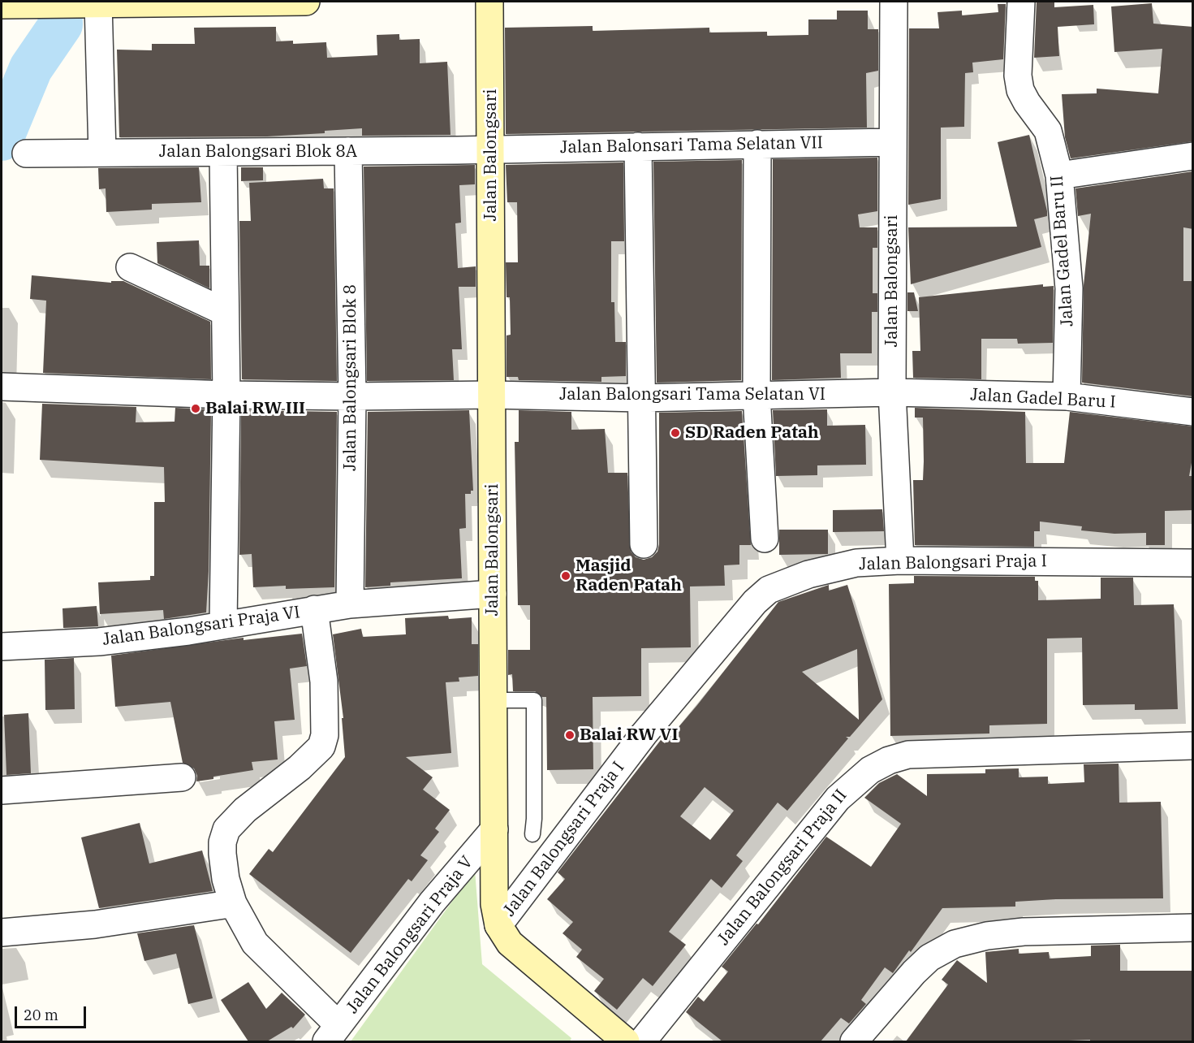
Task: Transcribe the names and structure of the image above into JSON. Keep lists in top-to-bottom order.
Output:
{
  "streets": {
    "street": [
      "Jalan Balonsari Tama Selatan VII",
      "Jalan Balongsari Blok 8A",
      "Jalan Balongsari",
      "Jalan Gadel Baru II",
      "Jalan Balongsari Blok 8",
      "Jalan Balongsari Tama Selatan VI",
      "Jalan Gadel Baru I",
      "Jalan Balongsari Praja I",
      "Jalan Balongsari Praja VI",
      "Jalan Balongsari Praja II",
      "Jalan Balongsari Praja V"
    ]
  },
  "crossings": [
    ["Jalan Balonsari Tama Selatan VII", "Jalan Balongsari Blok 8A"],
    ["Jalan Balonsari Tama Selatan VII", "Jalan Balongsari"],
    ["Jalan Balongsari Blok 8A", "Jalan Balongsari"],
    ["Jalan Balongsari Blok 8A", "Jalan Balongsari Blok 8"],
    ["Jalan Balongsari", "Jalan Balongsari Tama Selatan VI"],
    ["Jalan Balongsari", "Jalan Gadel Baru I"],
    ["Jalan Balongsari", "Jalan Balongsari Praja I"],
    ["Jalan Balongsari", "Jalan Balongsari Praja VI"],
    ["Jalan Balongsari", "Jalan Balongsari Praja V"],
    ["Jalan Gadel Baru II", "Jalan Gadel Baru I"],
    ["Jalan Balongsari Blok 8", "Jalan Balongsari Tama Selatan VI"],
    ["Jalan Balongsari Blok 8", "Jalan Balongsari Praja VI"],
    ["Jalan Balongsari Tama Selatan VI", "Jalan Gadel Baru I"],
    ["Jalan Balongsari Praja VI", "Jalan Balongsari Praja V"]
  ],
  "places": [
    "Balai RW III",
    "SD Raden Patah",
    "Masjid Raden Patah",
    "Balai RW VI"
  ],
  "scale_bar": "20 m"
}
